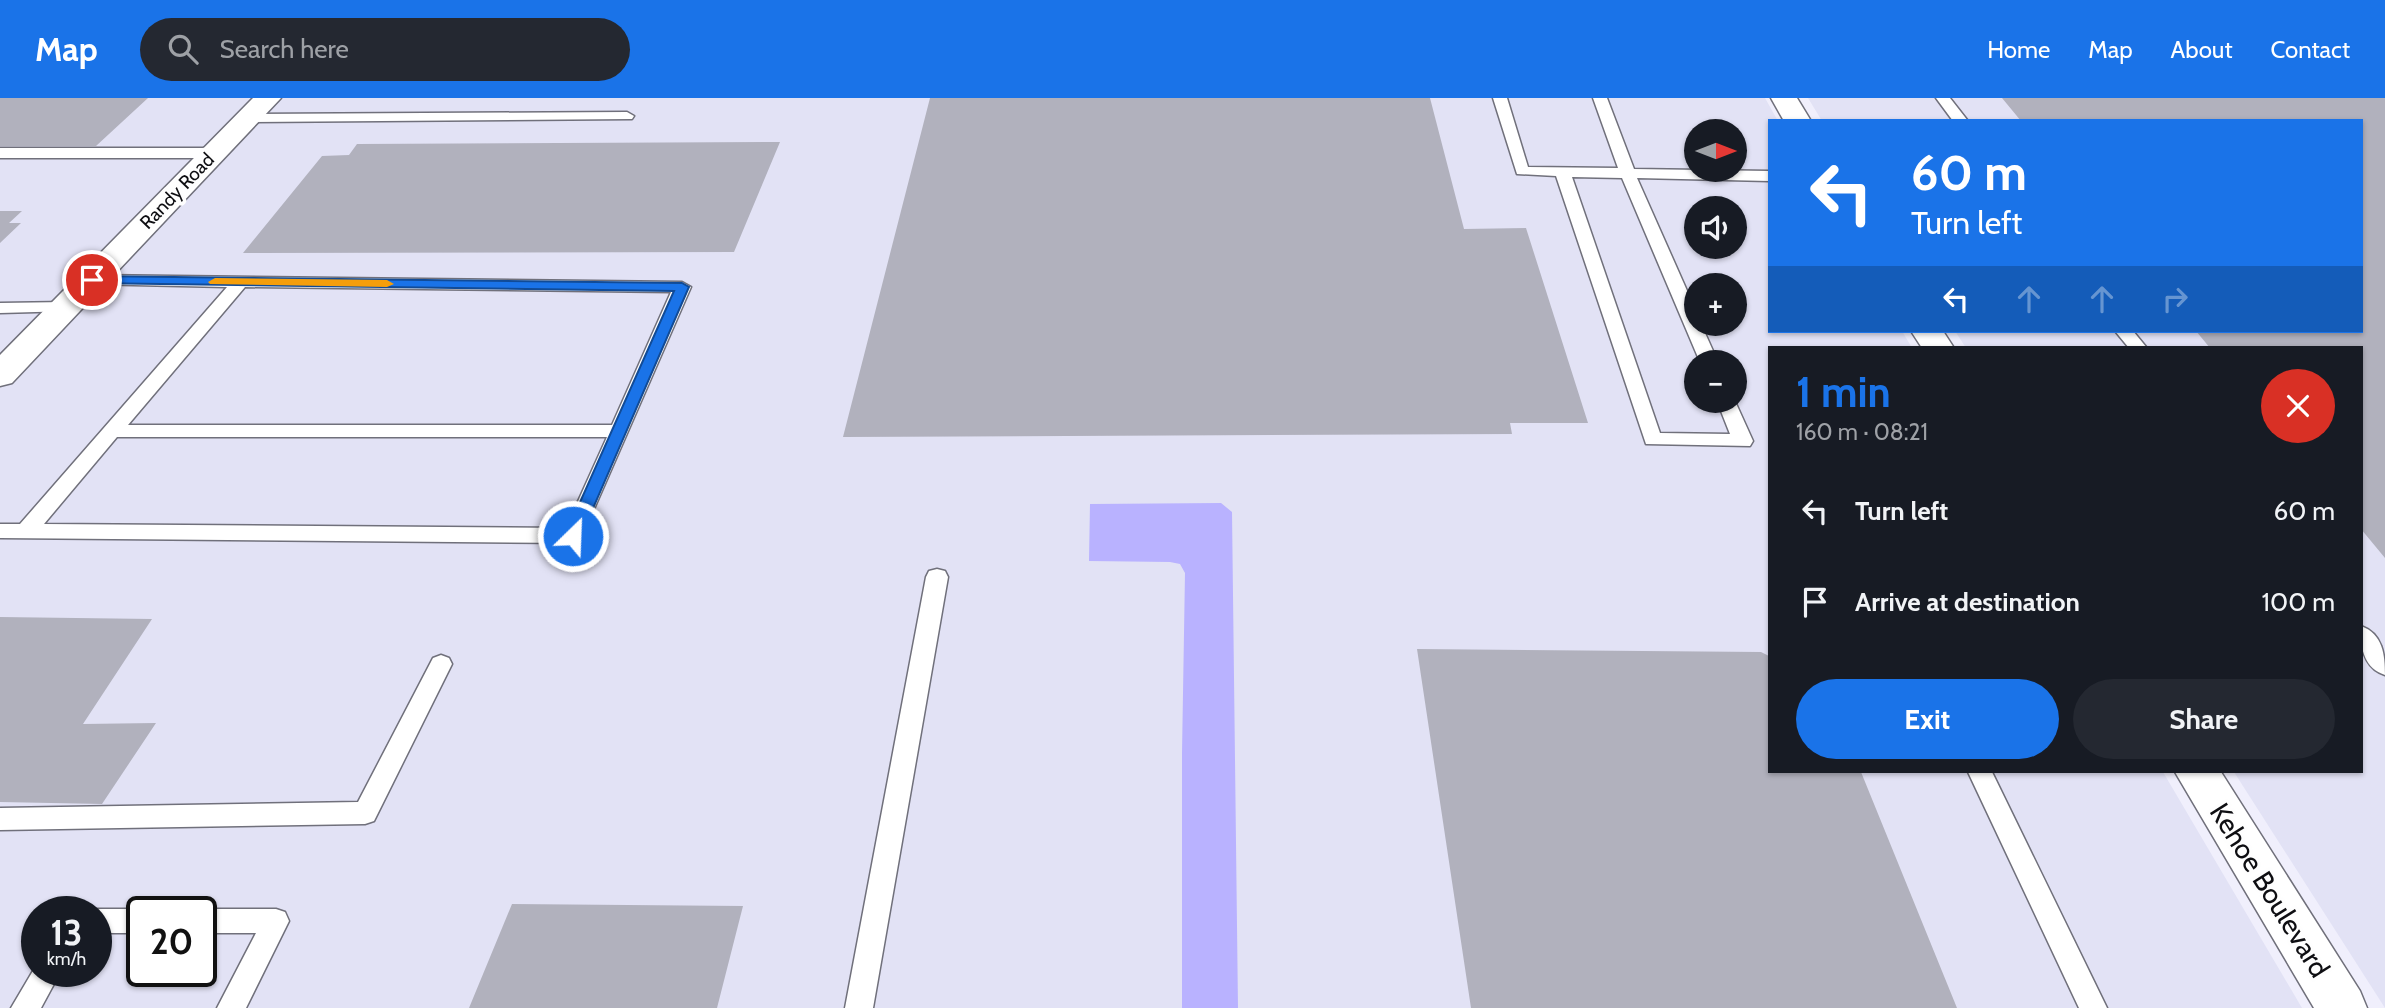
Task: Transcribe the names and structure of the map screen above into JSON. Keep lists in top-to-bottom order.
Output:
{
  "streets": {
    "street": ["Randy Road", "Kehoe Boulevard"]
  },
  "north": "right",
  "page": {
    "header": "Map",
    "search": "Search here",
    "nav": [
      "Home",
      "Map",
      "About",
      "Contact"
    ],
    "map_buttons": ["+", "−"],
    "turn": ["60 m", "Turn left"],
    "heading": ["1 min", "160 m · 08:21"],
    "list": [
      {
        "name": "Turn left",
        "value": "60 m"
      },
      {
        "name": "Arrive at destination",
        "value": "100 m"
      }
    ],
    "buttons": ["Exit", "Share"],
    "speed": "13 km/h",
    "limit": "20"
  }
}
